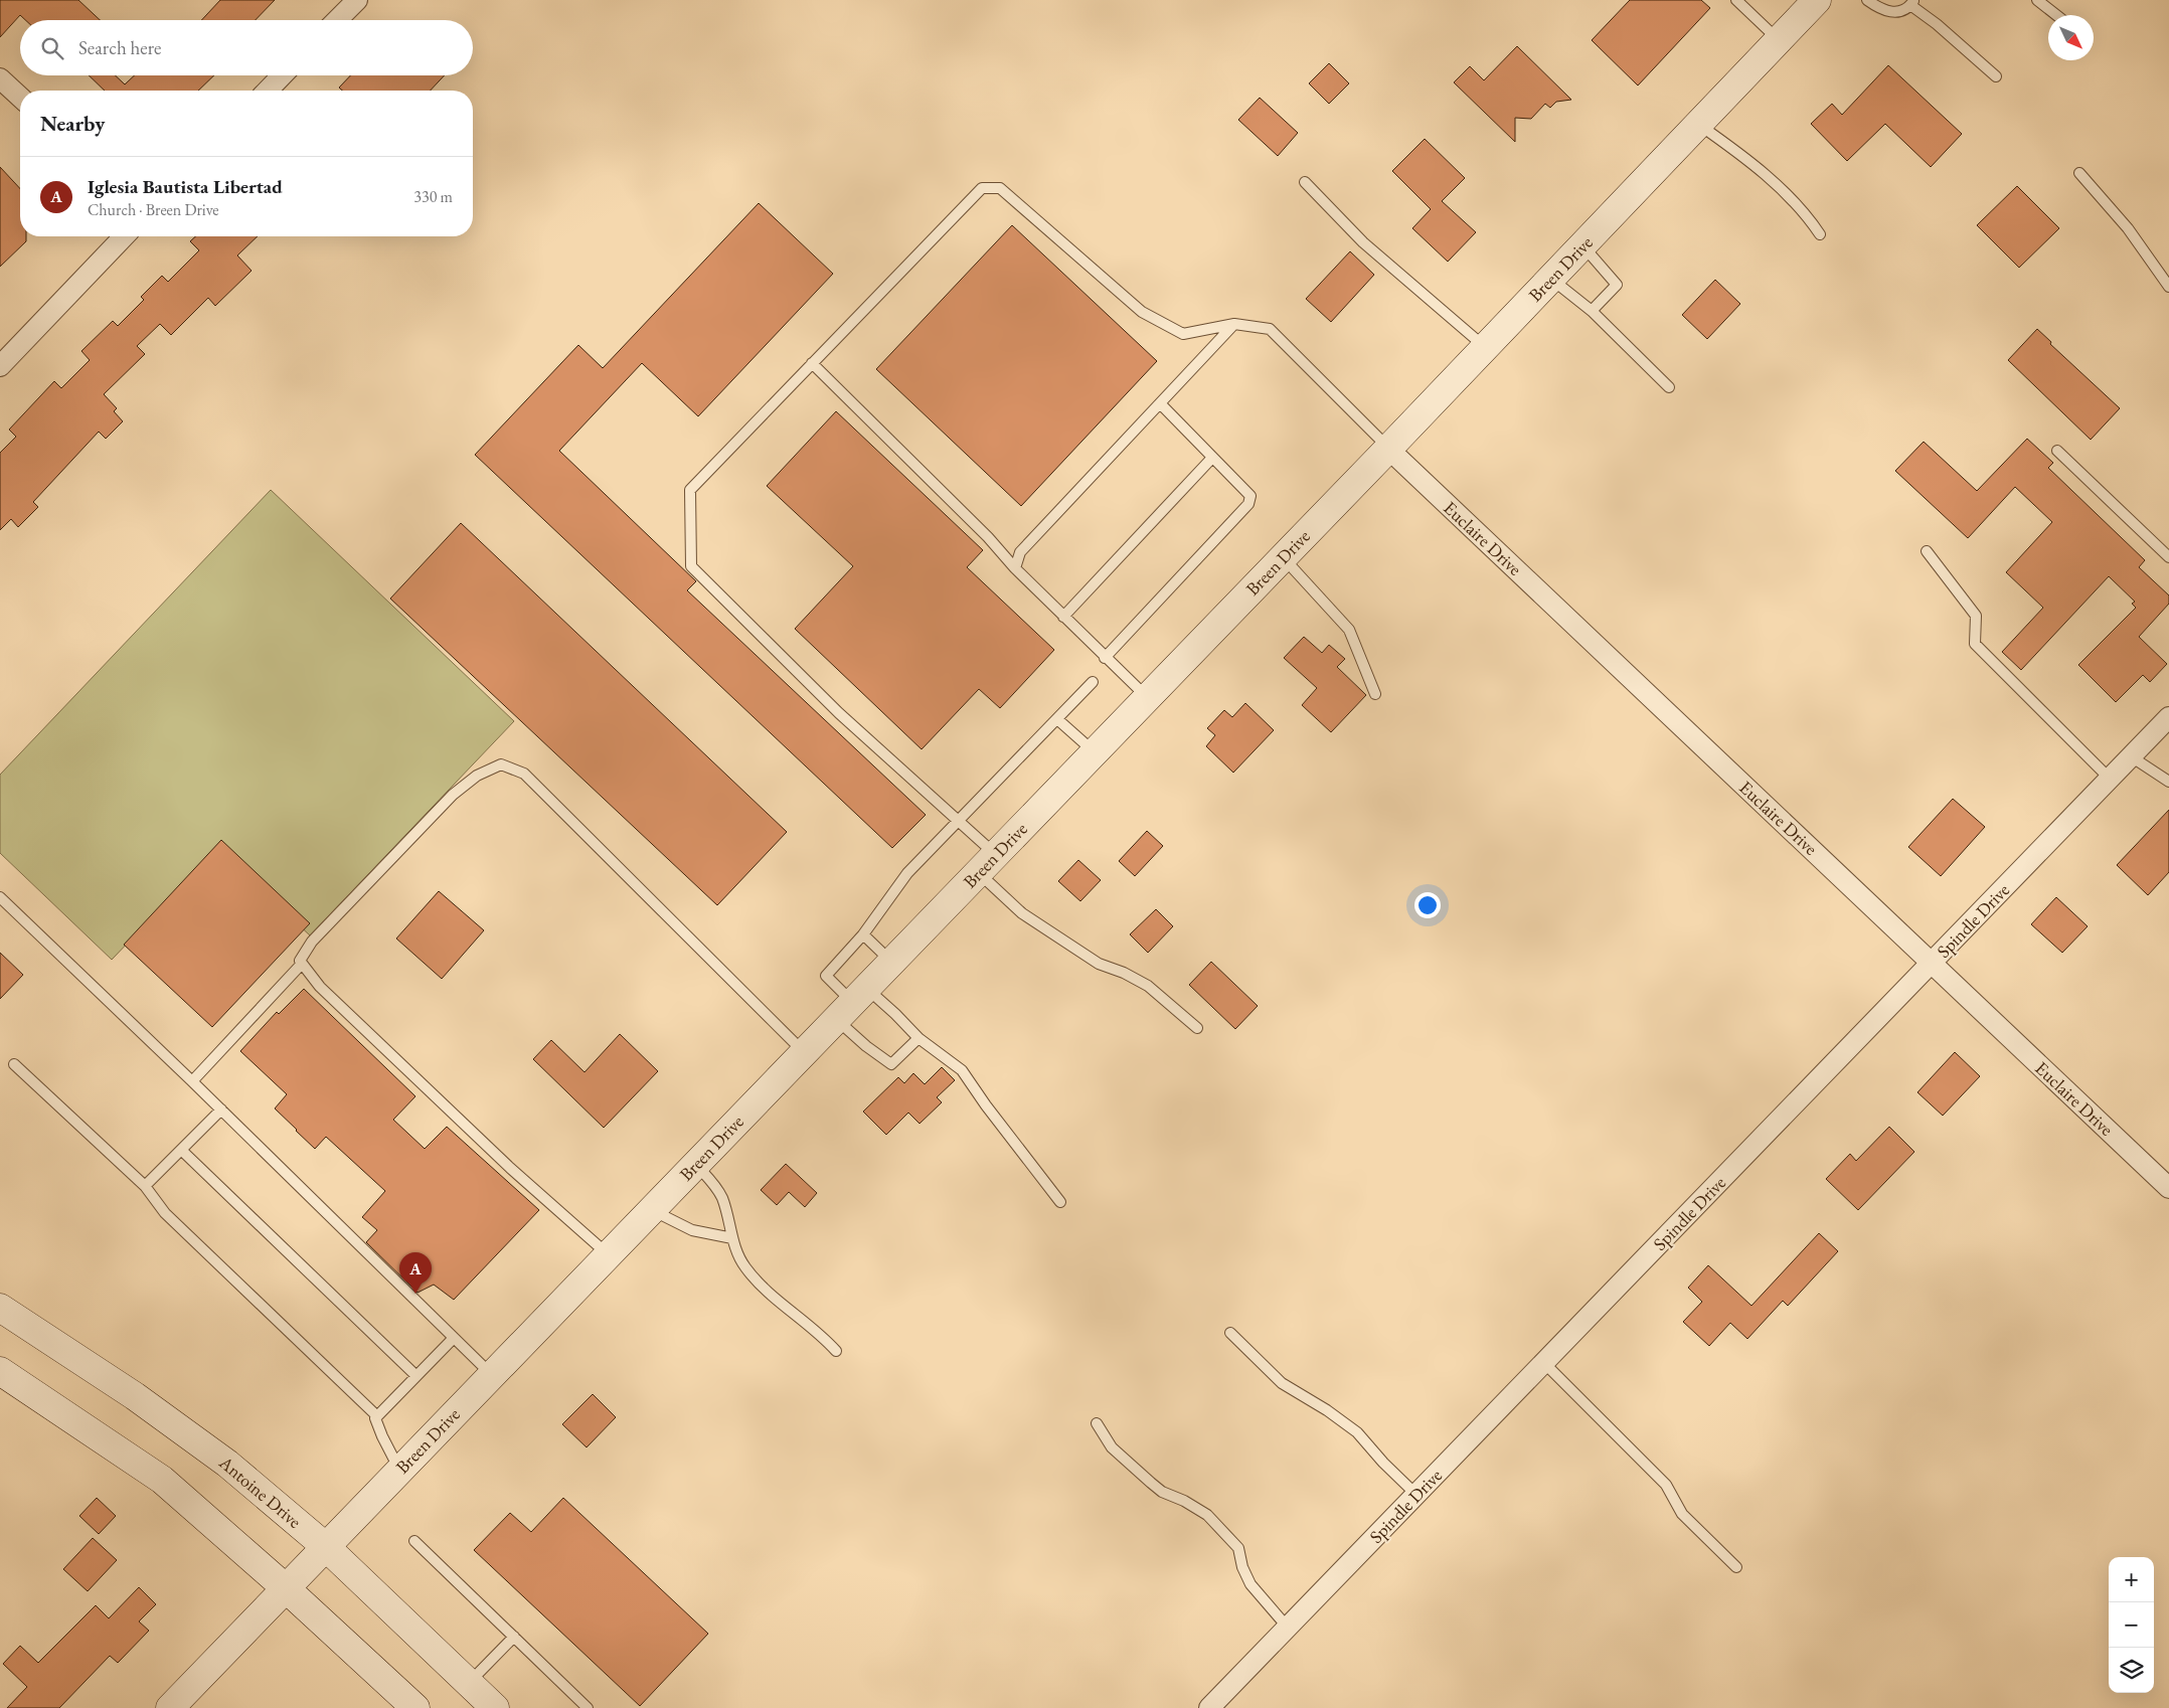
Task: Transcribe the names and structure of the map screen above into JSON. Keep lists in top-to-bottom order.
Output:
{
  "streets": {
    "street": [
      "Breen Drive",
      "Euclaire Drive",
      "Spindle Drive",
      "Antoine Drive"
    ]
  },
  "crossings": [
    ["Breen Drive", "Euclaire Drive"],
    ["Breen Drive", "Antoine Drive"],
    ["Euclaire Drive", "Spindle Drive"]
  ],
  "north": "bottom right",
  "page": {
    "search": "Search here",
    "heading": "Nearby",
    "list": [
      {
        "mark": "A",
        "name": "Iglesia Bautista Libertad",
        "note": "Church · Breen Drive",
        "value": "330 m"
      }
    ],
    "pins": "A",
    "map_buttons": ["+", "−"]
  }
}
